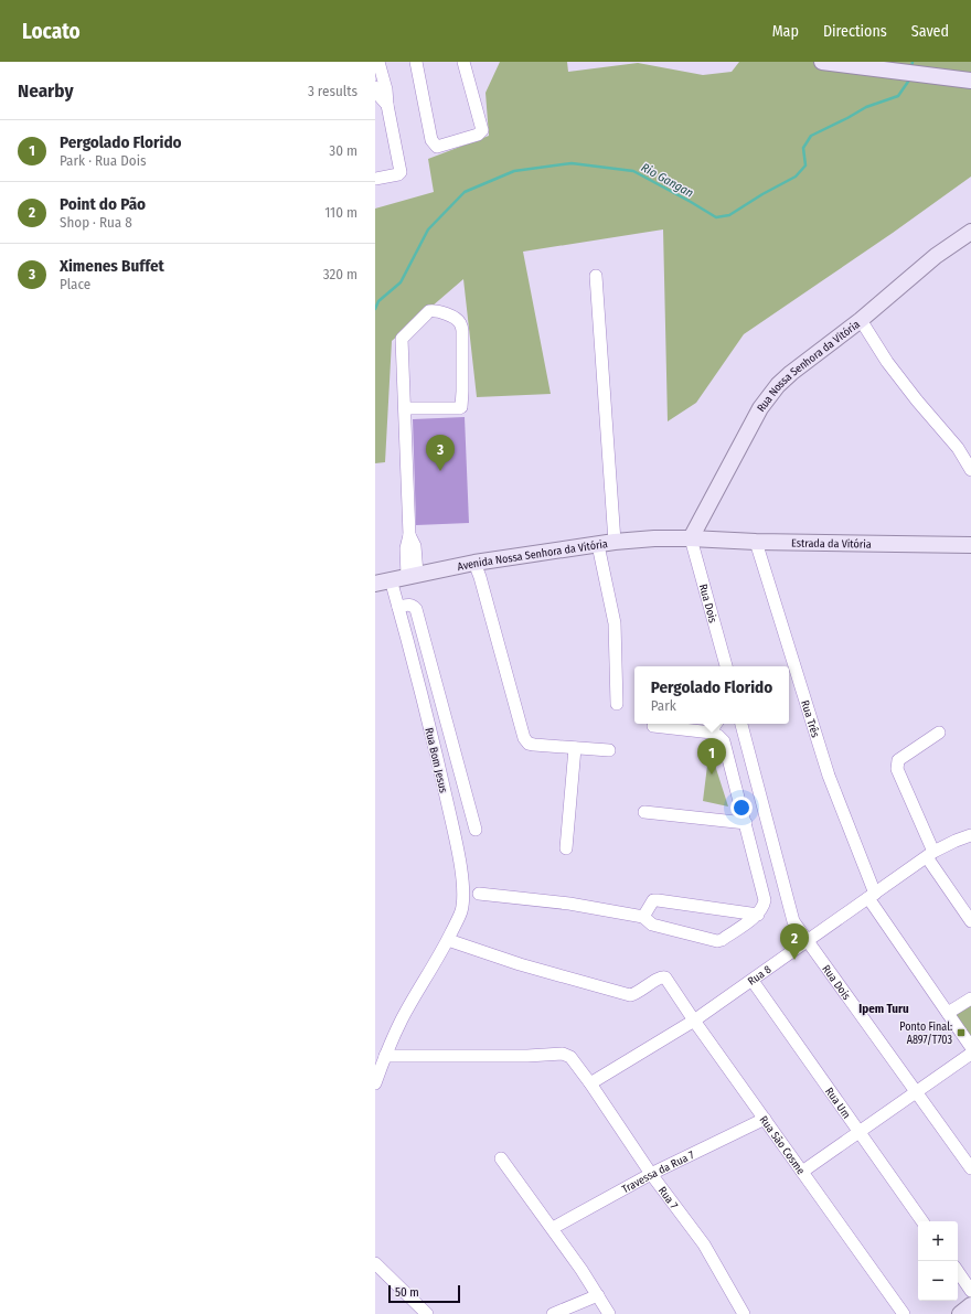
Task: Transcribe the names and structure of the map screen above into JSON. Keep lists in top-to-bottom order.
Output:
{
  "streets": {
    "main road": ["Rua Nossa Senhora da Vitória", "Estrada da Vitória", "Avenida Nossa Senhora da Vitória"],
    "street": [
      "Rua Dois",
      "Rua Três",
      "Rua Bom Jesus",
      "Rua 8",
      "Rua Um",
      "Rua São Cosme",
      "Travessa da Rua 7",
      "Rua 7"
    ]
  },
  "crossings": [
    ["Rua Nossa Senhora da Vitória", "Estrada da Vitória"],
    ["Rua Nossa Senhora da Vitória", "Avenida Nossa Senhora da Vitória"],
    ["Rua Nossa Senhora da Vitória", "Rua Dois"],
    ["Estrada da Vitória", "Avenida Nossa Senhora da Vitória"],
    ["Estrada da Vitória", "Rua Dois"],
    ["Estrada da Vitória", "Rua Três"],
    ["Avenida Nossa Senhora da Vitória", "Rua Dois"],
    ["Avenida Nossa Senhora da Vitória", "Rua Bom Jesus"],
    ["Rua Dois", "Rua 8"],
    ["Rua Três", "Rua 8"],
    ["Rua Bom Jesus", "Rua São Cosme"],
    ["Rua Bom Jesus", "Rua 7"],
    ["Rua 8", "Rua Um"],
    ["Rua 8", "Rua São Cosme"],
    ["Rua 8", "Rua 7"],
    ["Rua São Cosme", "Travessa da Rua 7"],
    ["Travessa da Rua 7", "Rua 7"]
  ],
  "districts": ["Ipem Turu"],
  "water": ["Rio Gangan"],
  "places": {
    "transit": ["Ponto Final: A897/T703"]
  },
  "scale_bar": "50 m",
  "page": {
    "header": "Locato",
    "nav": ["Map", "Directions", "Saved"],
    "heading": ["Nearby", "3 results"],
    "list": [
      {
        "mark": "1",
        "name": "Pergolado Florido",
        "note": "Park · Rua Dois",
        "value": "30 m"
      },
      {
        "mark": "2",
        "name": "Point do Pão",
        "note": "Shop · Rua 8",
        "value": "110 m"
      },
      {
        "mark": "3",
        "name": "Ximenes Buffet",
        "note": "Place",
        "value": "320 m"
      }
    ],
    "pins": ["3", "1", "2"],
    "popup": ["Pergolado Florido", "Park"],
    "map_buttons": ["+", "−"],
    "scale": "50 m"
  }
}
